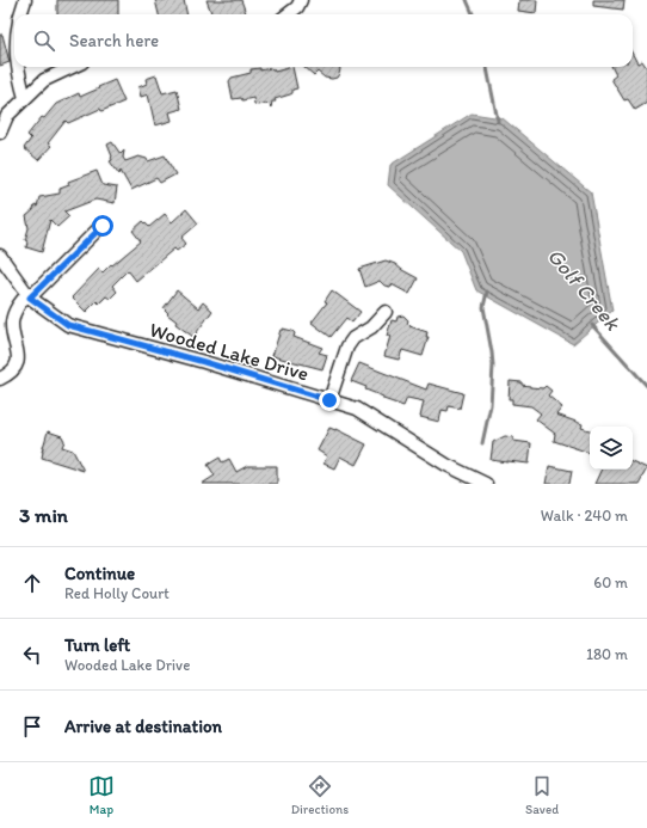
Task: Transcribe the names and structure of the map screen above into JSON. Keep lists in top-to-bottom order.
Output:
{
  "streets": {
    "street": ["Wooded Lake Drive"]
  },
  "water": ["Golf Creek"],
  "page": {
    "search": "Search here",
    "heading": ["3 min", "Walk · 240 m"],
    "list": [
      ["Continue", "Red Holly Court", "60 m"],
      ["Turn left", "Wooded Lake Drive", "180 m"],
      "Arrive at destination"
    ],
    "nav": ["Map", "Directions", "Saved"]
  }
}
